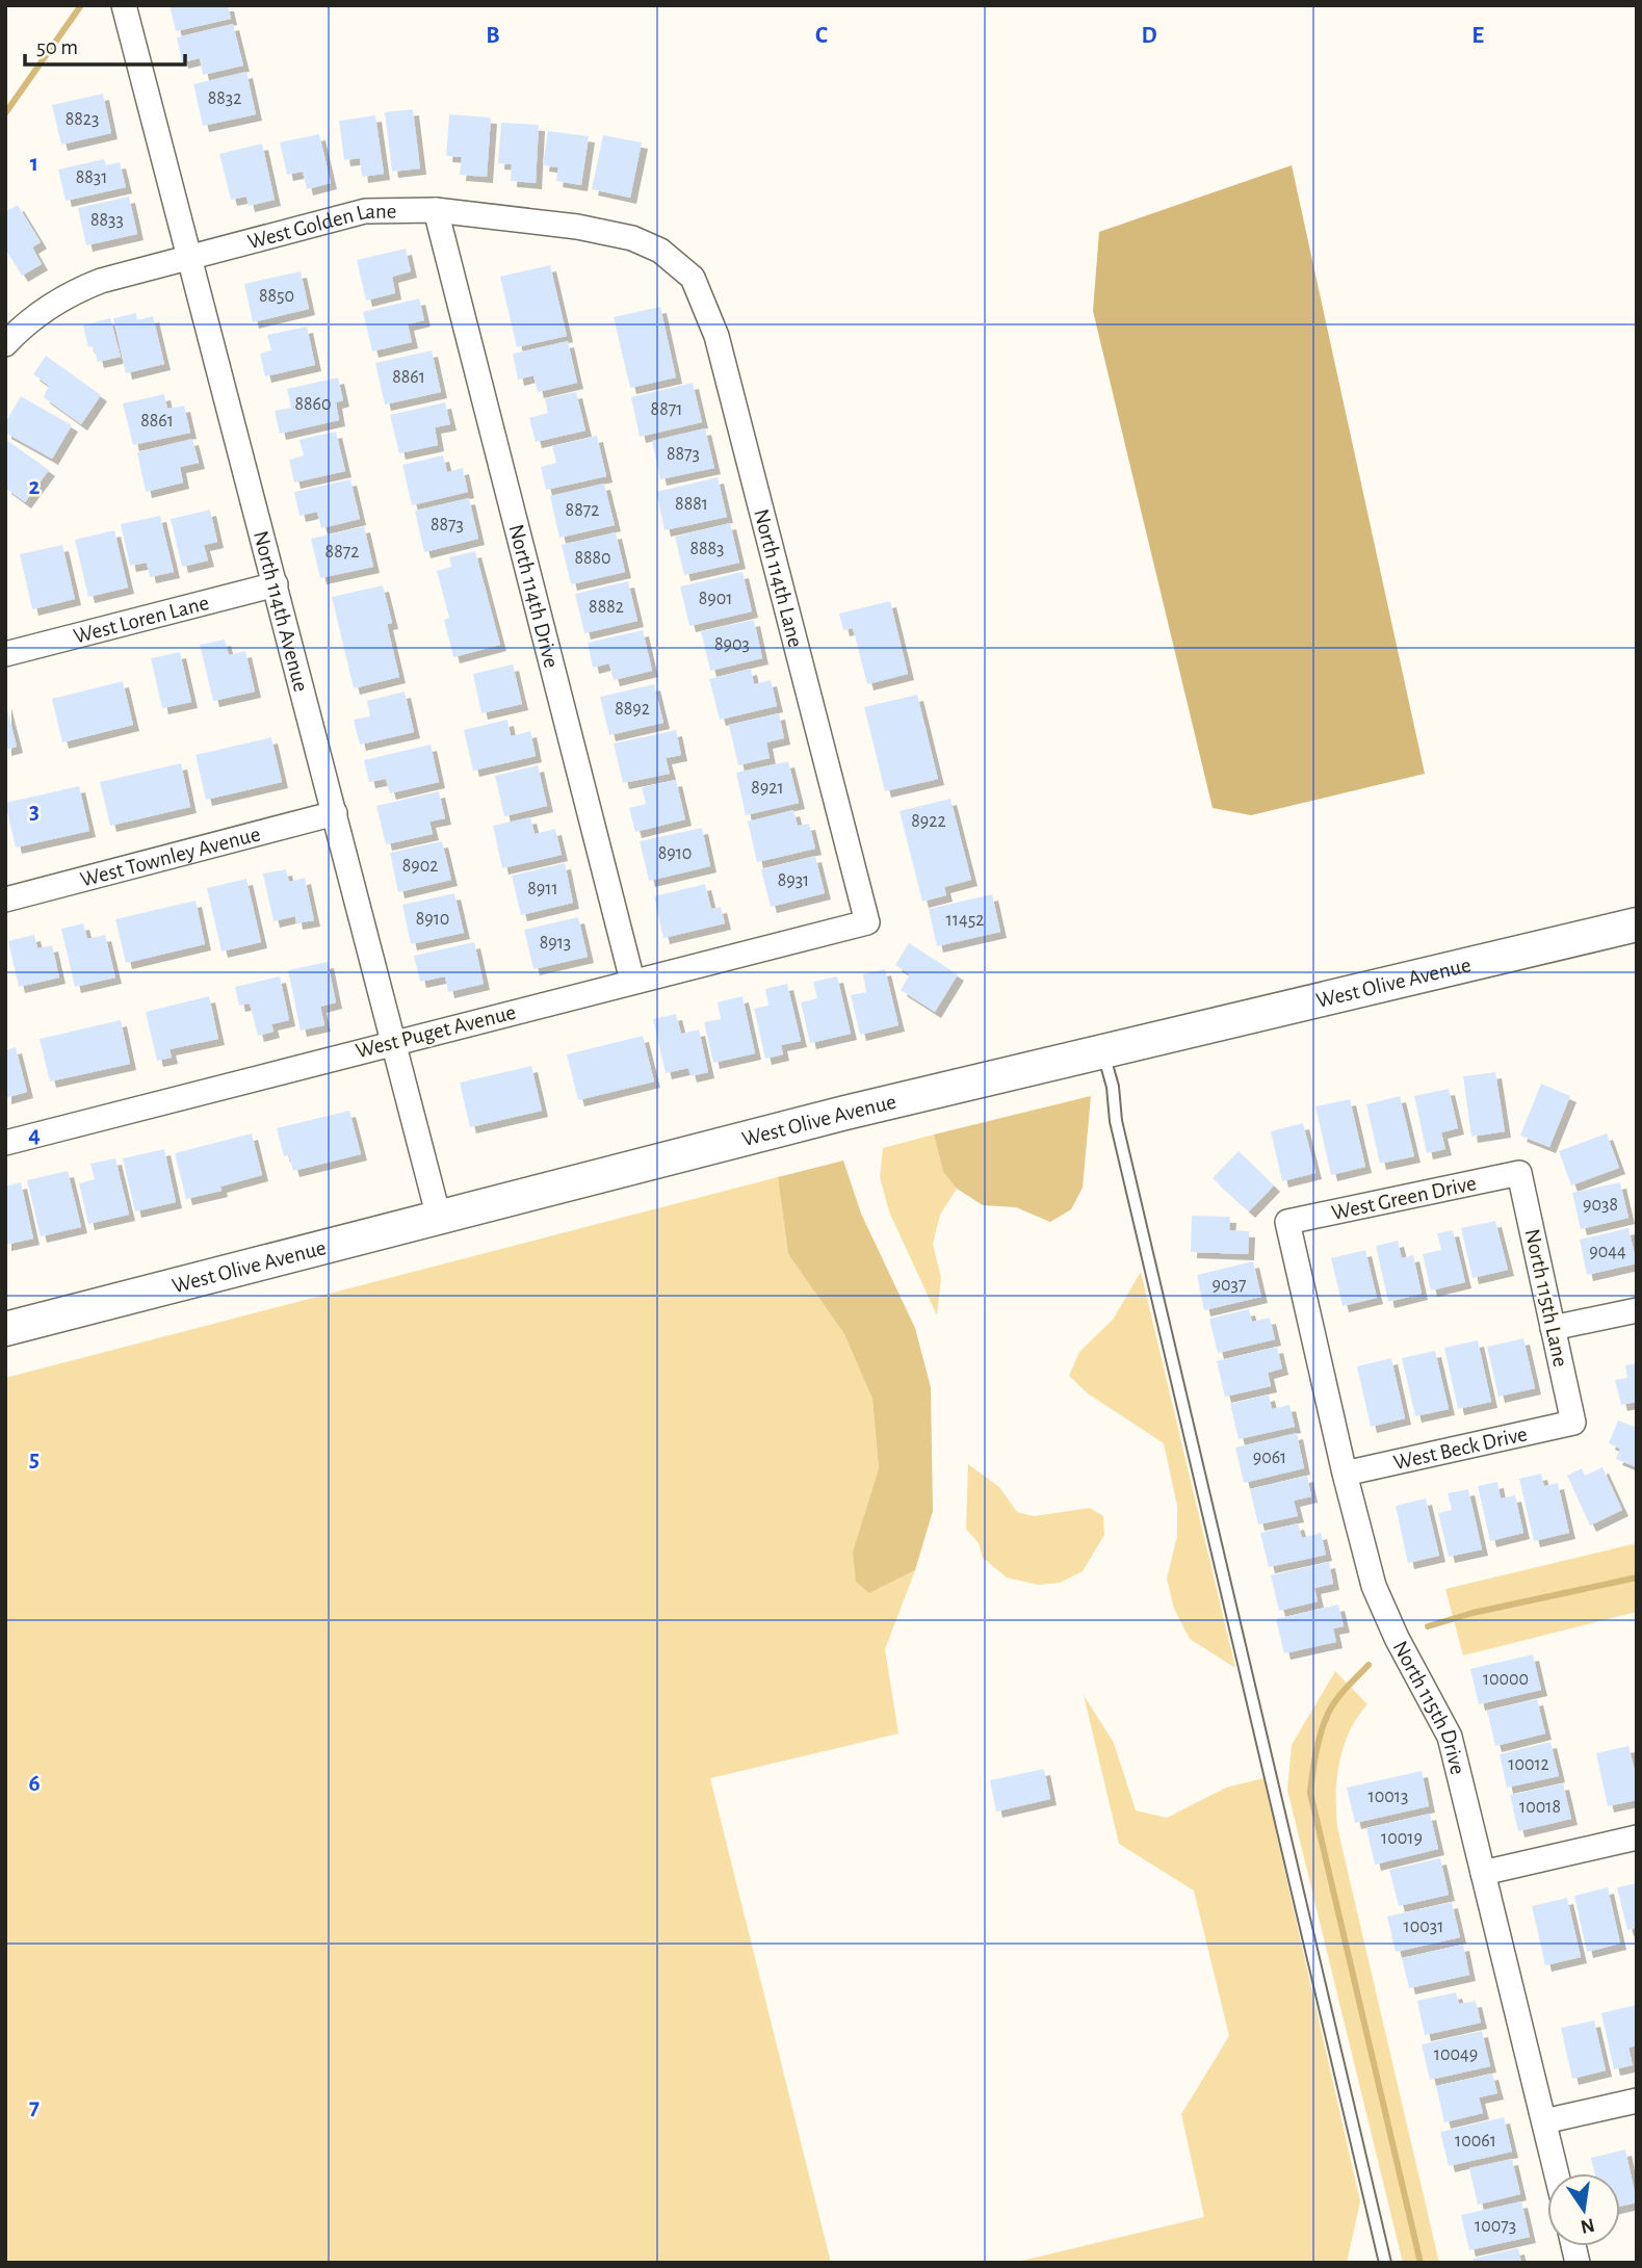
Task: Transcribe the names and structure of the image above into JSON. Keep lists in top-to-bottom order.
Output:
{
  "streets": {
    "main road": ["West Olive Avenue"],
    "street": [
      "West Golden Lane",
      "North 114th Lane",
      "North 114th Drive",
      "North 114th Avenue",
      "West Loren Lane",
      "West Townley Avenue",
      "West Puget Avenue",
      "West Green Drive",
      "North 115th Lane",
      "West Beck Drive",
      "North 115th Drive"
    ]
  },
  "crossings": [
    ["West Golden Lane", "North 114th Lane"],
    ["West Golden Lane", "North 114th Drive"],
    ["West Golden Lane", "North 114th Avenue"],
    ["North 114th Lane", "West Puget Avenue"],
    ["North 114th Drive", "West Puget Avenue"],
    ["North 114th Avenue", "West Loren Lane"],
    ["North 114th Avenue", "West Townley Avenue"],
    ["North 114th Avenue", "West Olive Avenue"],
    ["North 114th Avenue", "West Puget Avenue"],
    ["West Green Drive", "North 115th Lane"],
    ["West Green Drive", "North 115th Drive"],
    ["North 115th Lane", "West Beck Drive"],
    ["West Beck Drive", "North 115th Drive"]
  ],
  "house_numbers": [
    "8832",
    "8823",
    "8831",
    "8833",
    "8850",
    "8861",
    "8860",
    "8871",
    "8861",
    "8873",
    "8881",
    "8872",
    "8873",
    "8883",
    "8872",
    "8880",
    "8901",
    "8882",
    "8903",
    "8892",
    "8921",
    "8922",
    "8910",
    "8902",
    "8931",
    "8911",
    "8910",
    "11452",
    "8913",
    "9038",
    "9044",
    "9037",
    "9061",
    "10000",
    "10012",
    "10013",
    "10018",
    "10019",
    "10031",
    "10049",
    "10061",
    "10073"
  ],
  "scale_bar": "50 m",
  "north": "bottom",
  "grid": {
    "columns": [
      "B",
      "C",
      "D",
      "E"
    ],
    "rows": [
      "1",
      "2",
      "3",
      "4",
      "5",
      "6",
      "7"
    ]
  }
}
